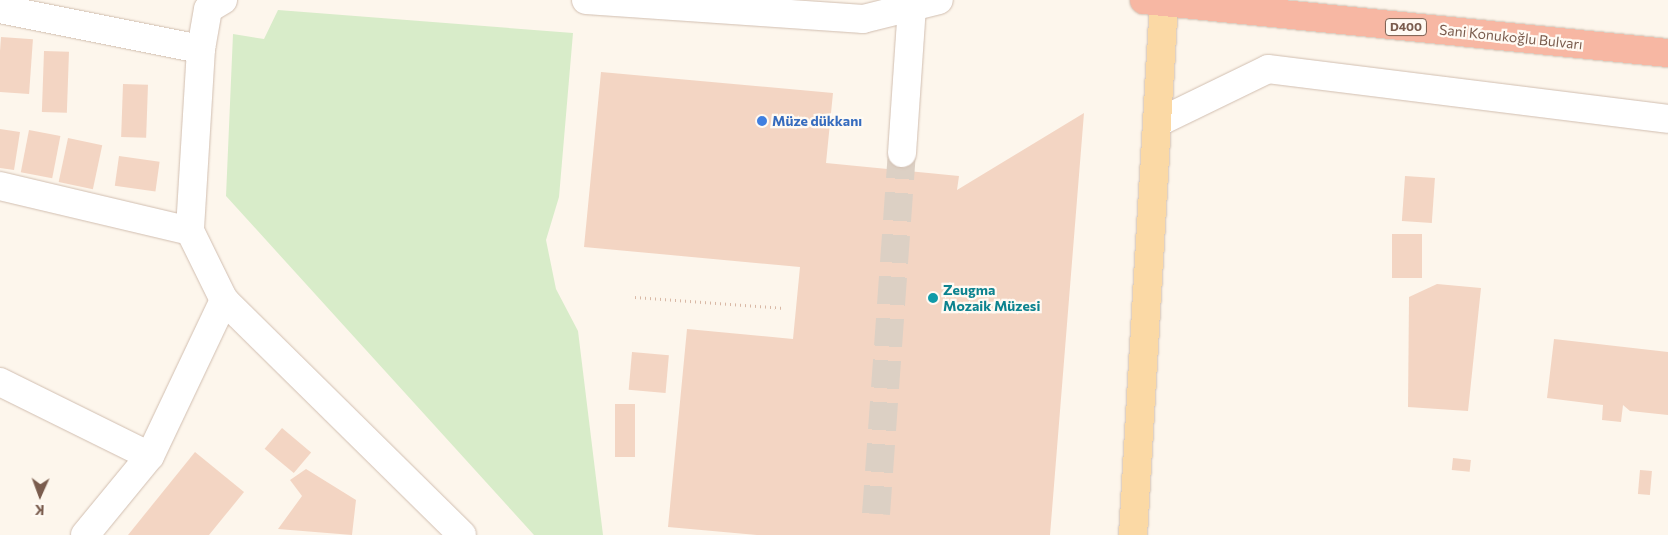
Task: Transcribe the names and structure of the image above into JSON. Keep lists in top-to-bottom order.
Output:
{
  "streets": {
    "highway": ["D400", "Sani Konukoğlu Bulvarı"]
  },
  "places": ["Müze dükkanı", "Zeugma Mozaik Müzesi"],
  "north": "bottom"
}
